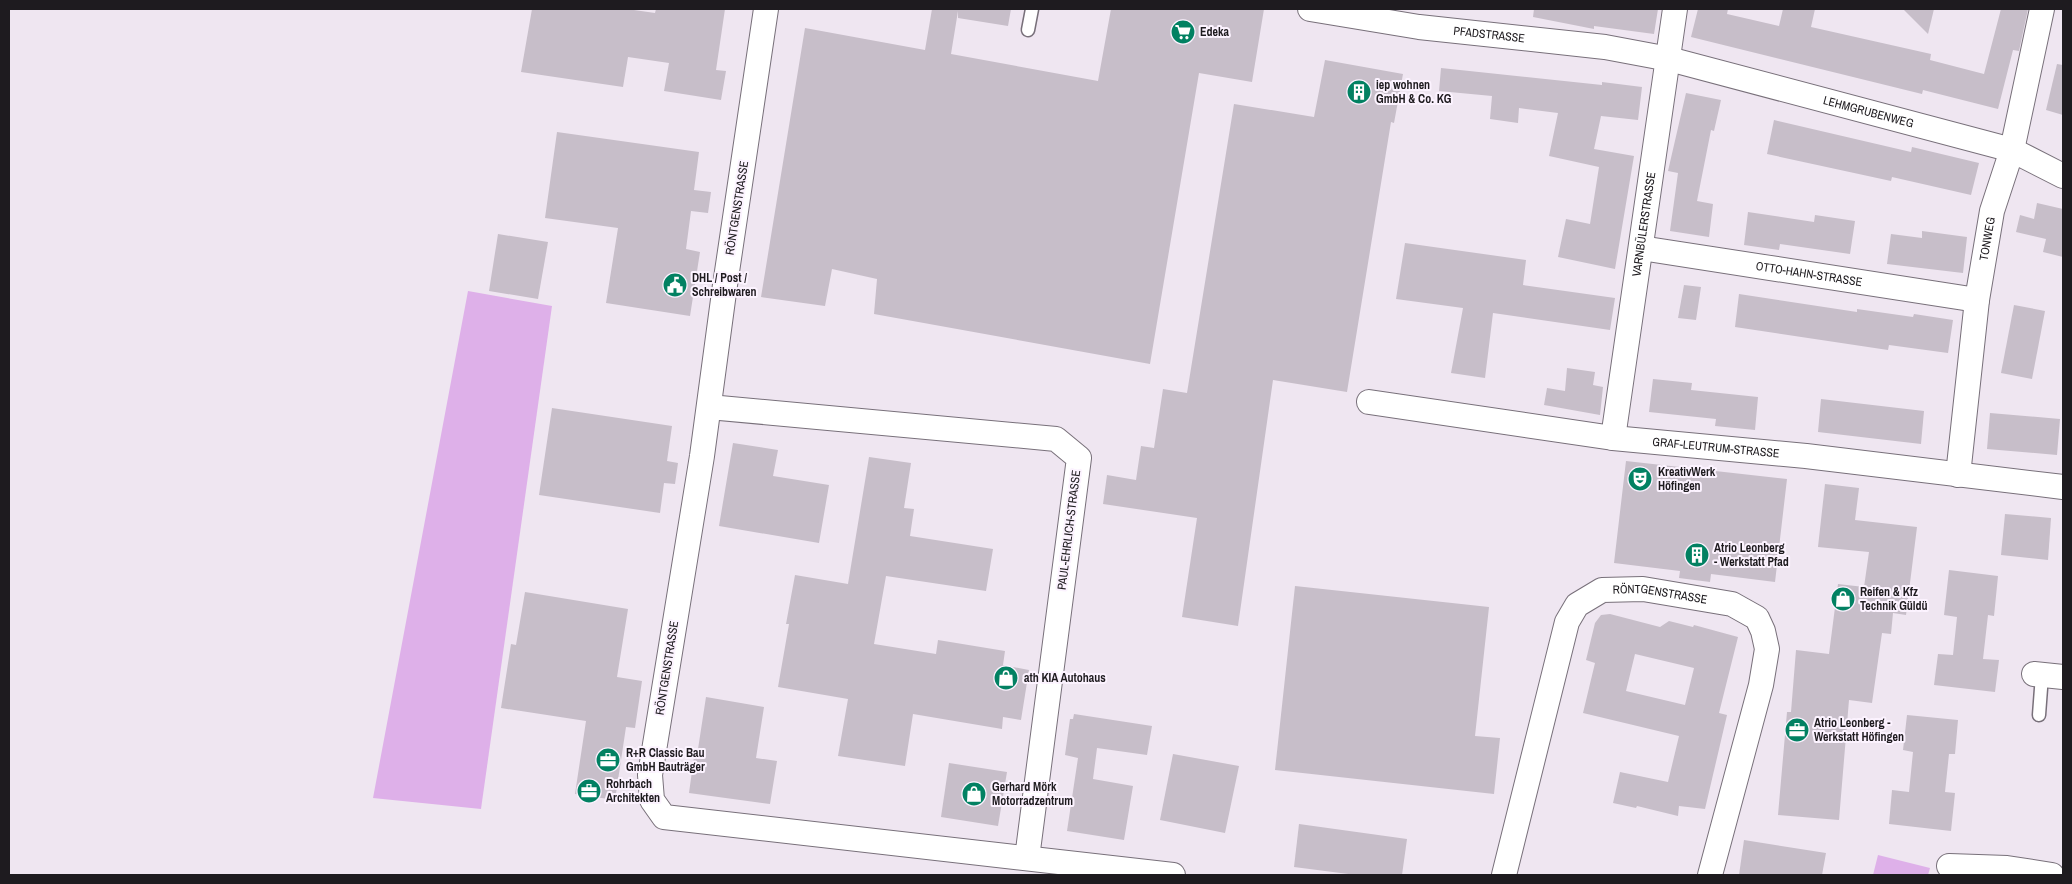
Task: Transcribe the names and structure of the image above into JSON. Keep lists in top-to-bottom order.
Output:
{
  "streets": {
    "street": [
      "PFADSTRASSE",
      "LEHMGRUBENWEG",
      "RÖNTGENSTRASSE",
      "VARNBÜLERSTRASSE",
      "TONWEG",
      "OTTO-HAHN-STRASSE",
      "GRAF-LEUTRUM-STRASSE",
      "PAUL-EHRLICH-STRASSE"
    ]
  },
  "crossings": [
    ["PFADSTRASSE", "LEHMGRUBENWEG"],
    ["PFADSTRASSE", "VARNBÜLERSTRASSE"],
    ["LEHMGRUBENWEG", "VARNBÜLERSTRASSE"],
    ["LEHMGRUBENWEG", "TONWEG"],
    ["RÖNTGENSTRASSE", "PAUL-EHRLICH-STRASSE"],
    ["VARNBÜLERSTRASSE", "OTTO-HAHN-STRASSE"],
    ["VARNBÜLERSTRASSE", "GRAF-LEUTRUM-STRASSE"],
    ["TONWEG", "OTTO-HAHN-STRASSE"],
    ["TONWEG", "GRAF-LEUTRUM-STRASSE"]
  ],
  "places": {
    "supermarket": ["Edeka"],
    "building": ["iep wohnen GmbH & Co. KG", "Atrio Leonberg - Werkstatt Pfad"],
    "public building": ["DHL / Post / Schreibwaren"],
    "theatre": ["KreativWerk Höfingen"],
    "shop": ["Reifen & Kfz Technik Güldü", "ath KIA Autohaus", "Gerhard Mörk Motorradzentrum"],
    "office": ["Atrio Leonberg - Werkstatt Höfingen", "R+R Classic Bau GmbH Bauträger", "Rohrbach Architekten"]
  }
}
